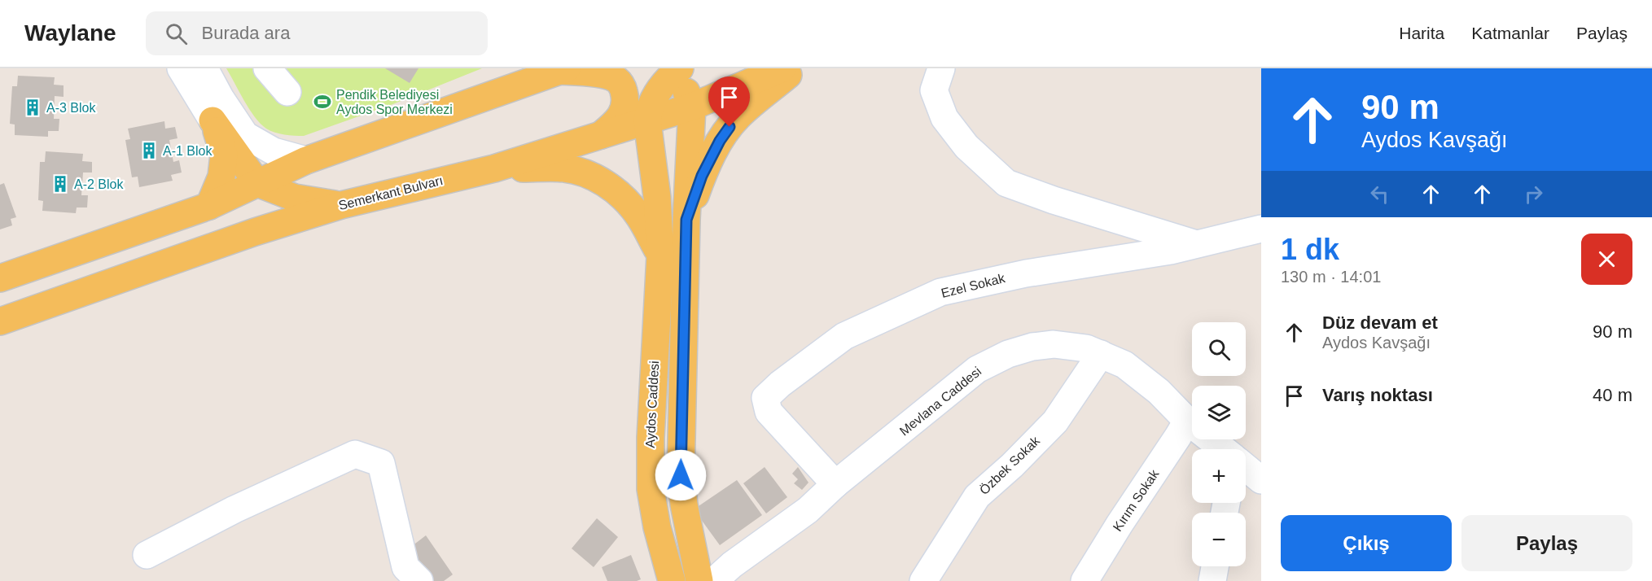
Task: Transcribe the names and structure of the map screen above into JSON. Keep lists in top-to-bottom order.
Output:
{
  "streets": {
    "main road": ["Semerkant Bulvarı", "Aydos Caddesi"],
    "street": [
      "Ezel Sokak",
      "Mevlana Caddesi",
      "Özbek Sokak",
      "Kırım Sokak"
    ]
  },
  "crossings": [
    ["Semerkant Bulvarı", "Aydos Caddesi"],
    ["Ezel Sokak", "Mevlana Caddesi"],
    ["Mevlana Caddesi", "Özbek Sokak"],
    ["Mevlana Caddesi", "Kırım Sokak"]
  ],
  "places": {
    "sports": ["Pendik Belediyesi Aydos Spor Merkezi"],
    "building": ["A-3 Blok", "A-1 Blok", "A-2 Blok"]
  },
  "page": {
    "header": "Waylane",
    "search": "Burada ara",
    "nav": ["Harita", "Katmanlar", "Paylaş"],
    "turn": ["90 m", "Aydos Kavşağı"],
    "heading": ["1 dk", "130 m · 14:01"],
    "list": [
      {
        "name": "Düz devam et",
        "note": "Aydos Kavşağı",
        "value": "90 m"
      },
      {
        "name": "Varış noktası",
        "value": "40 m"
      }
    ],
    "map_buttons": ["+", "−"],
    "buttons": ["Çıkış", "Paylaş"]
  }
}
